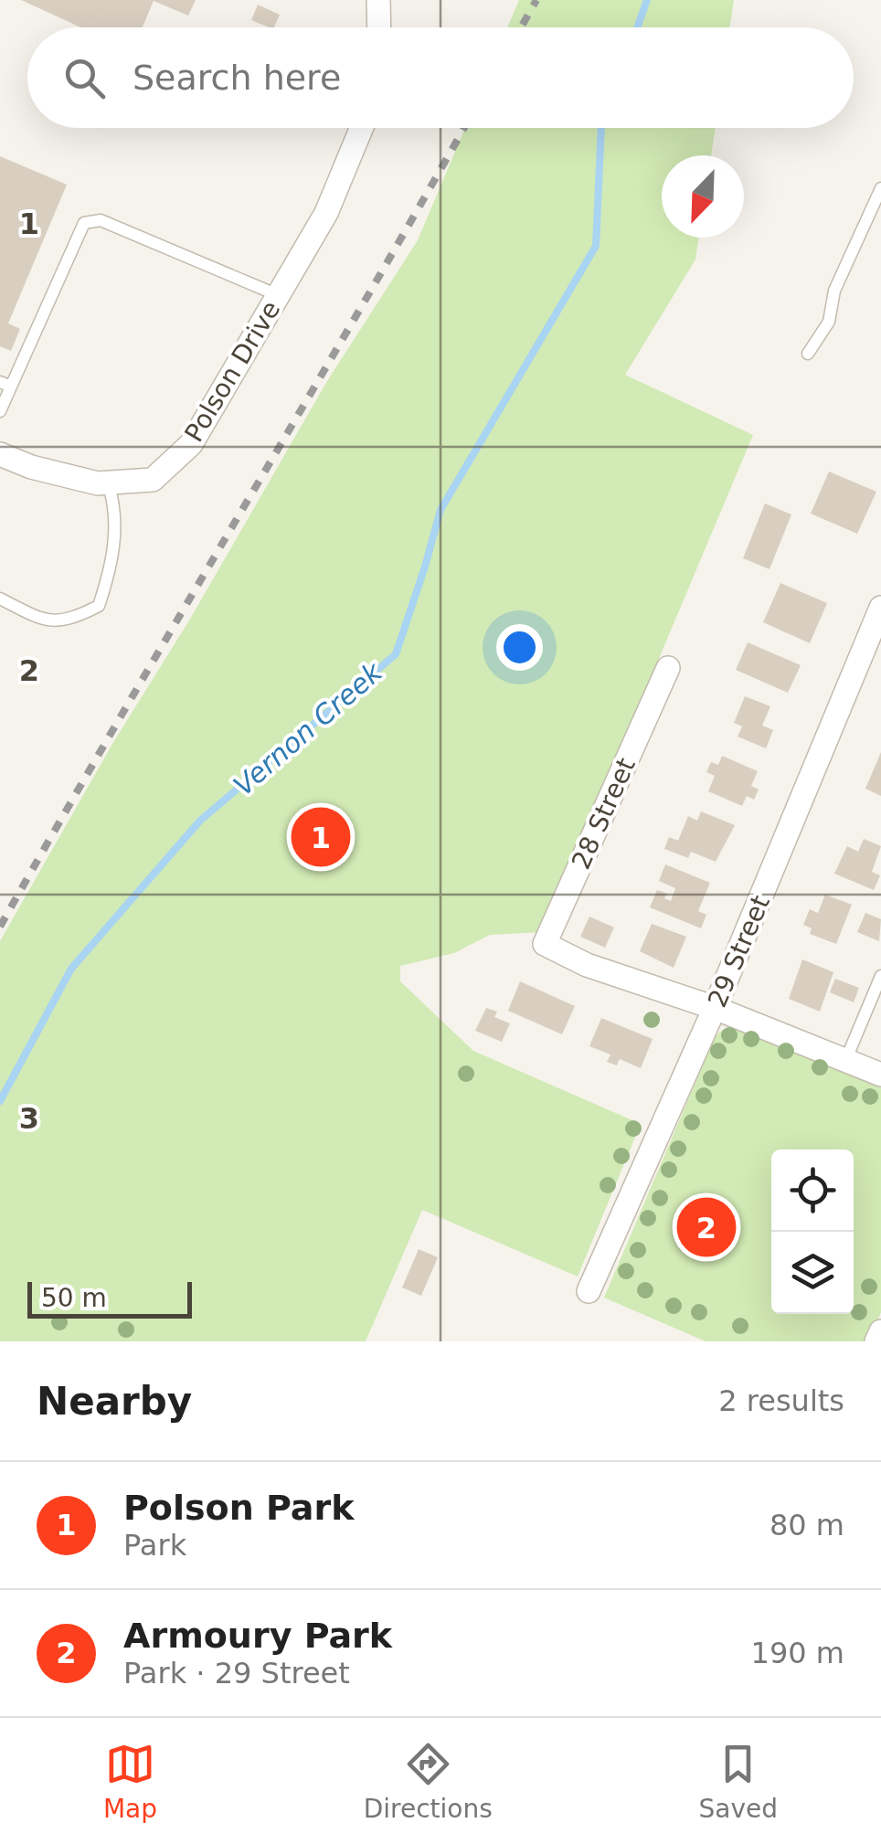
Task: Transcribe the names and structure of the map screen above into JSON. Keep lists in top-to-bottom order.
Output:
{
  "streets": {
    "street": ["Polson Drive", "28 Street", "29 Street"]
  },
  "crossings": [
    ["28 Street", "29 Street"]
  ],
  "water": ["Vernon Creek"],
  "scale_bar": "50 m",
  "north": "bottom left",
  "page": {
    "search": "Search here",
    "pins": ["1", "2"],
    "scale": "50 m",
    "heading": ["Nearby", "2 results"],
    "list": [
      {
        "mark": "1",
        "name": "Polson Park",
        "note": "Park",
        "value": "80 m"
      },
      {
        "mark": "2",
        "name": "Armoury Park",
        "note": "Park · 29 Street",
        "value": "190 m"
      }
    ],
    "nav": ["Map", "Directions", "Saved"]
  },
  "grid": {
    "rows": ["1", "2", "3"]
  }
}
